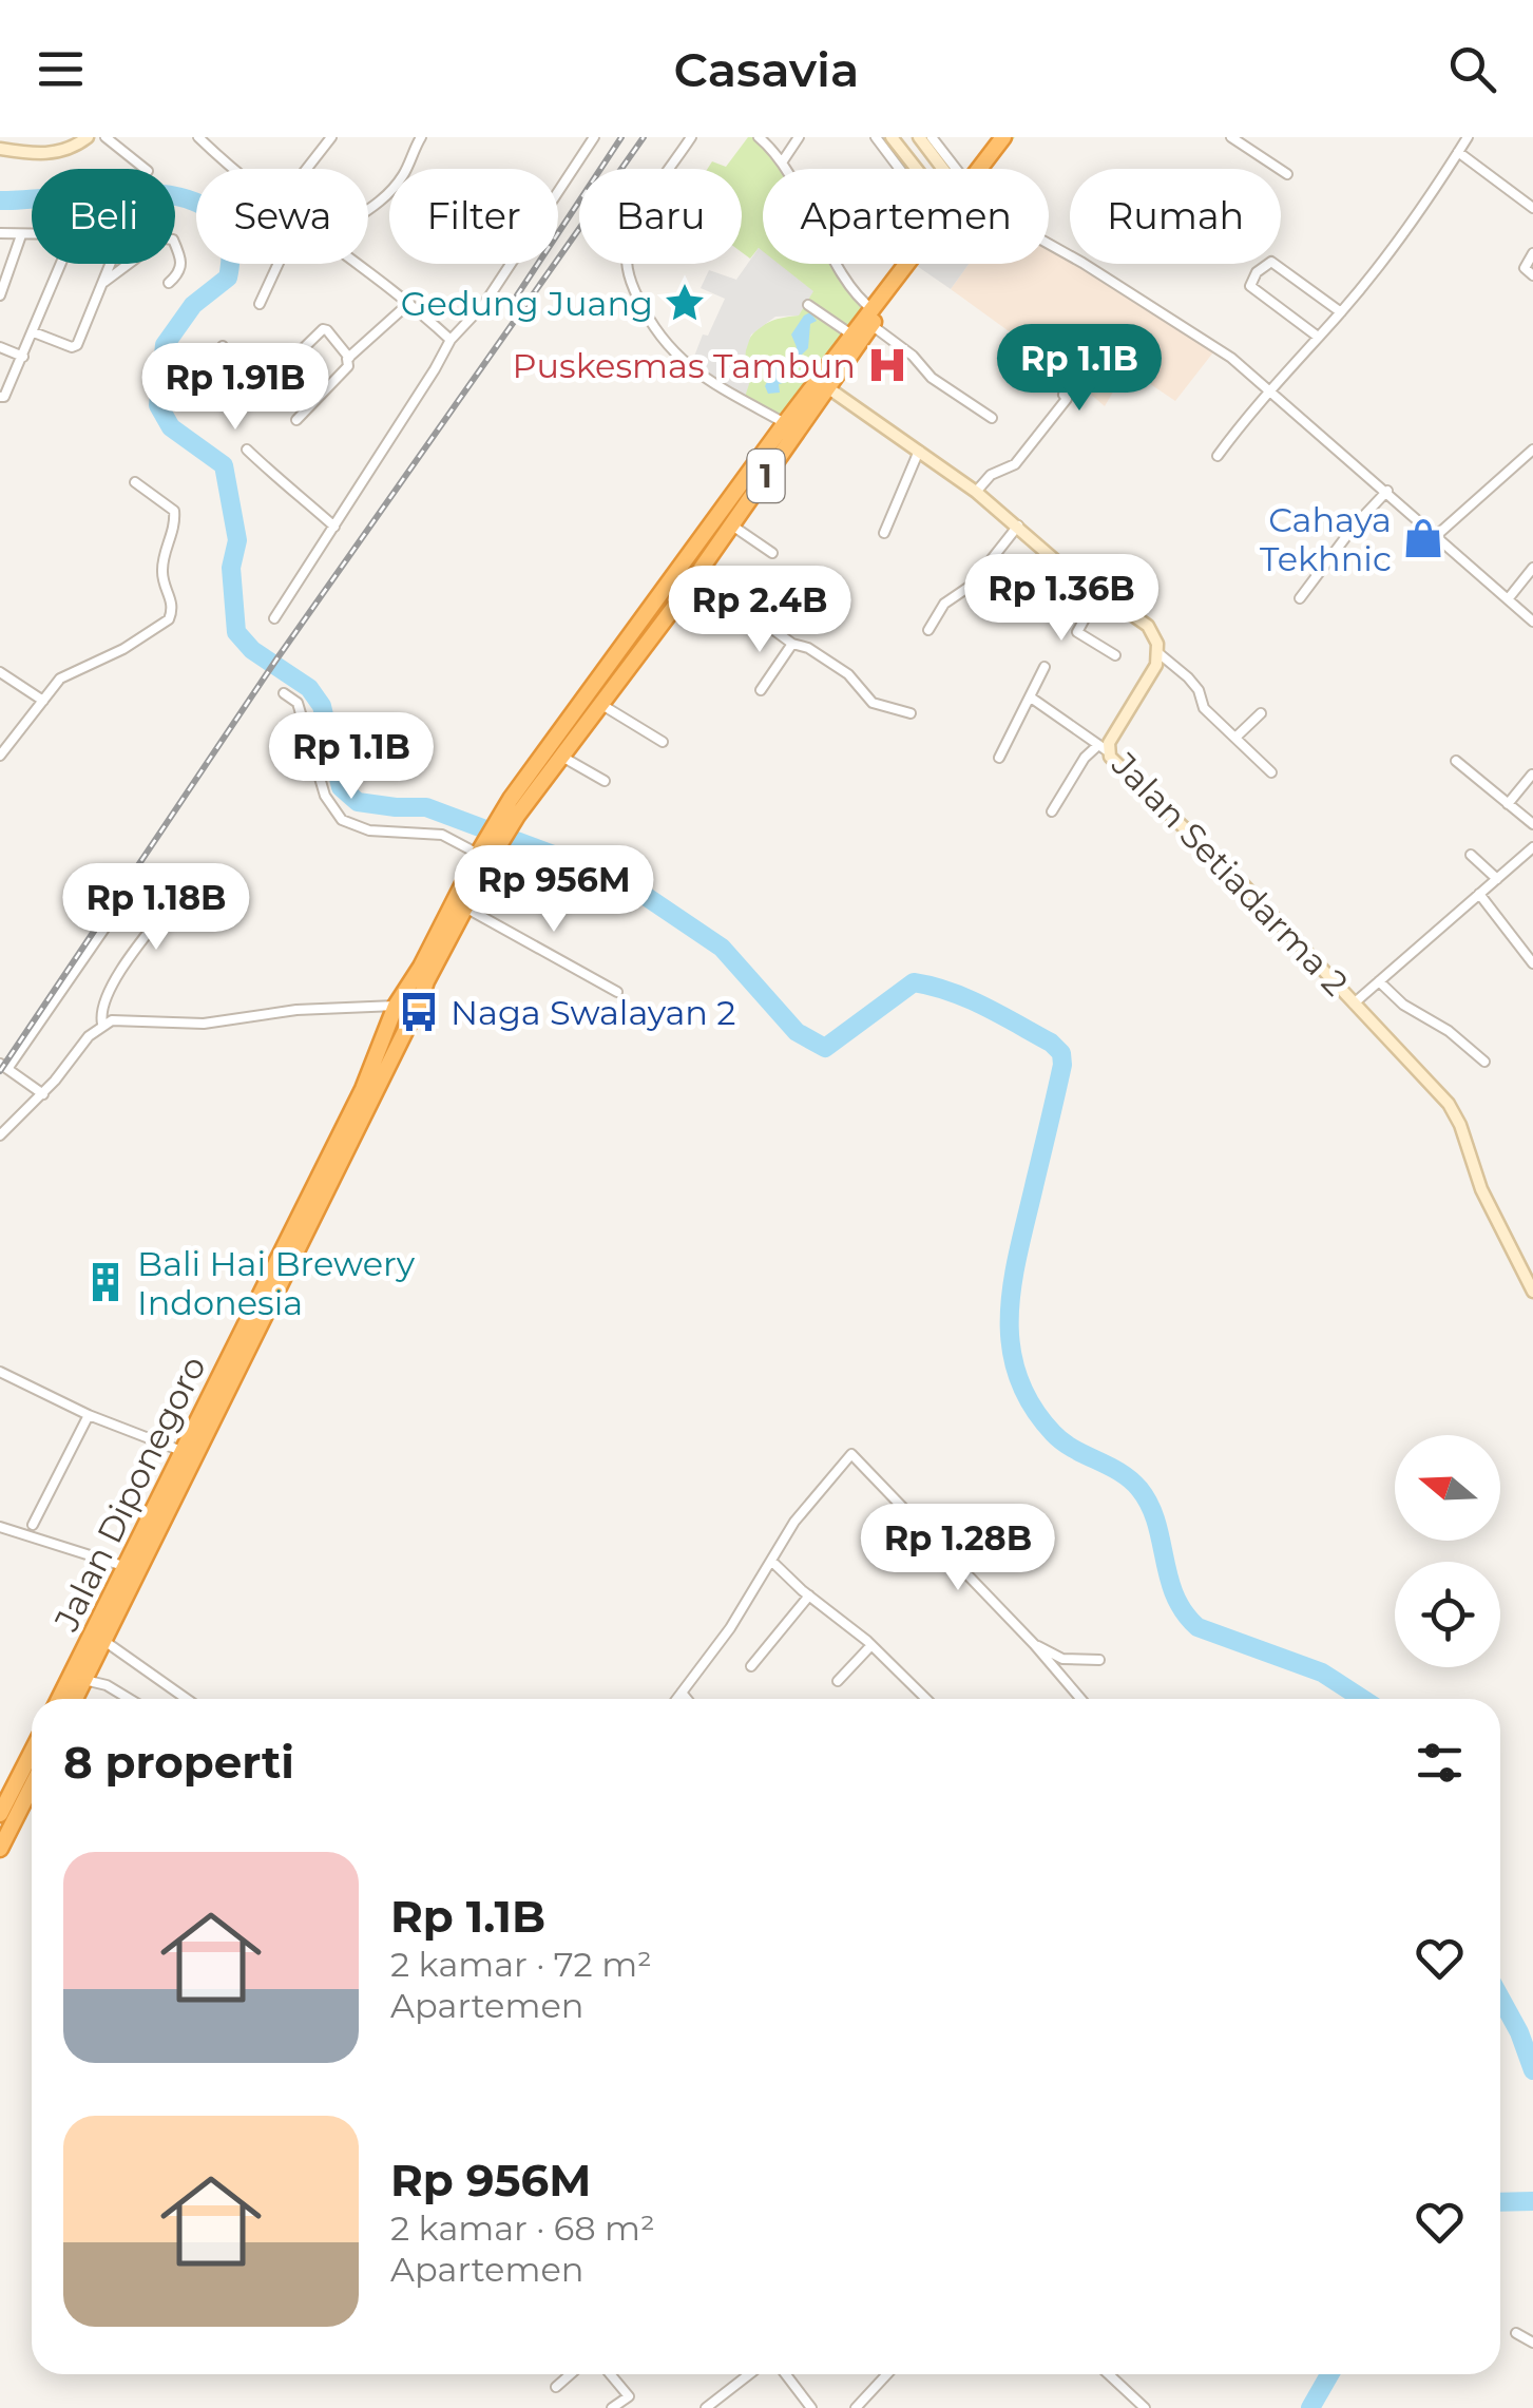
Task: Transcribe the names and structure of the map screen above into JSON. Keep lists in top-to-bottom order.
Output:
{
  "streets": {
    "highway": ["1", "Jalan Diponegoro"],
    "main road": ["Jalan Setiadarma 2"]
  },
  "crossings": [
    ["1", "Jalan Diponegoro"]
  ],
  "places": {
    "place": ["Gedung Juang"],
    "hospital": ["Puskesmas Tambun"],
    "shop": ["Cahaya Tekhnic"],
    "bus stop": ["Naga Swalayan 2"],
    "building": ["Bali Hai Brewery Indonesia"]
  },
  "north": "left",
  "page": {
    "header": "Casavia",
    "chip": [
      "Beli",
      "Sewa",
      "Filter",
      "Baru",
      "Apartemen",
      "Rumah"
    ],
    "price": [
      "Rp 1.1B",
      "Rp 1.91B",
      "Rp 1.36B",
      "Rp 2.4B",
      "Rp 1.1B",
      "Rp 956M",
      "Rp 1.18B",
      "Rp 1.28B"
    ],
    "heading": "8 properti",
    "list": [
      {
        "name": "Rp 1.1B",
        "note": "2 kamar · 72 m² · Apartemen"
      },
      {
        "name": "Rp 956M",
        "note": "2 kamar · 68 m² · Apartemen"
      }
    ]
  }
}
